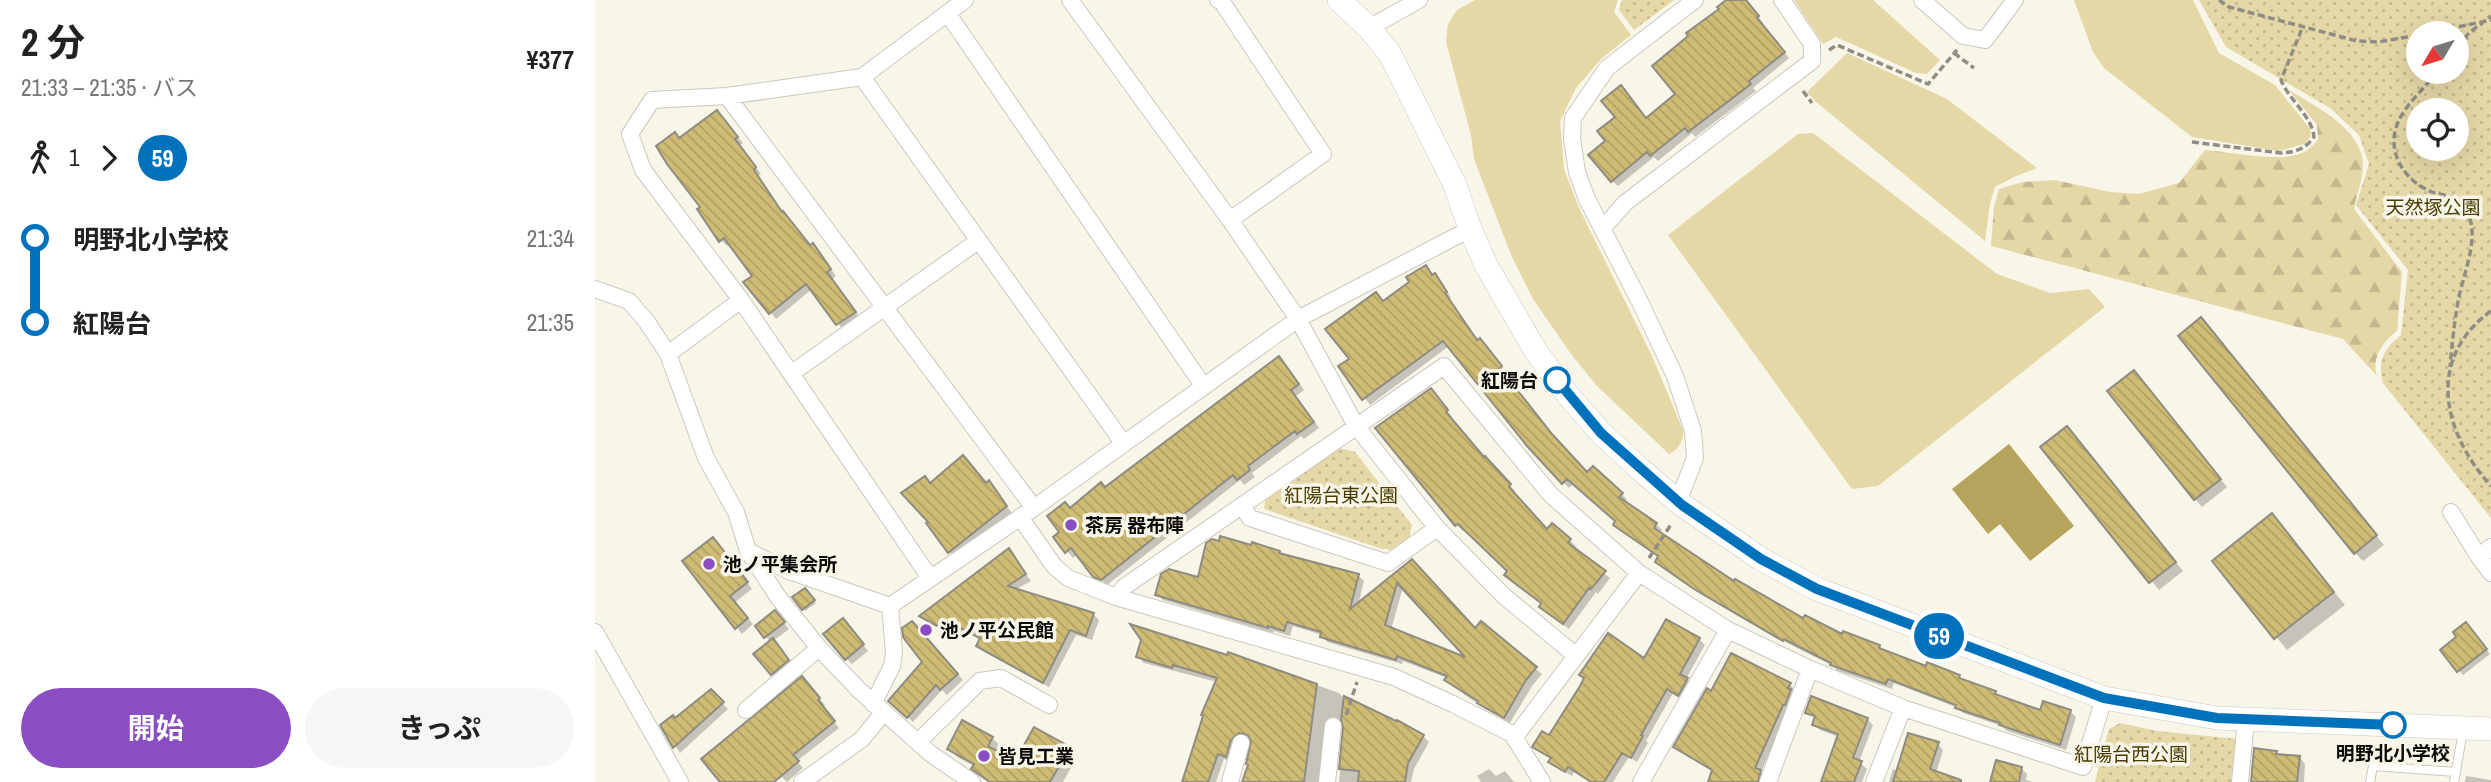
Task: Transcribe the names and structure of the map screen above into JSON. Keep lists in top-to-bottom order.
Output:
{
  "parks": ["天然塚公園", "紅陽台東公園", "紅陽台西公園"],
  "places": [
    "紅陽台",
    "茶房 器布陣",
    "池ノ平集会所",
    "池ノ平公民館",
    "明野北小学校",
    "皆見工業"
  ],
  "lines": ["bus line 59"],
  "north": "bottom left",
  "page": {
    "heading": ["2 分", "21:33 – 21:35 · バス", "¥377"],
    "on_map": "59",
    "legs": ["1", "59"],
    "list": [
      {
        "name": "明野北小学校",
        "value": "21:34"
      },
      {
        "name": "紅陽台",
        "value": "21:35"
      }
    ],
    "buttons": ["開始", "きっぷ"]
  }
}
